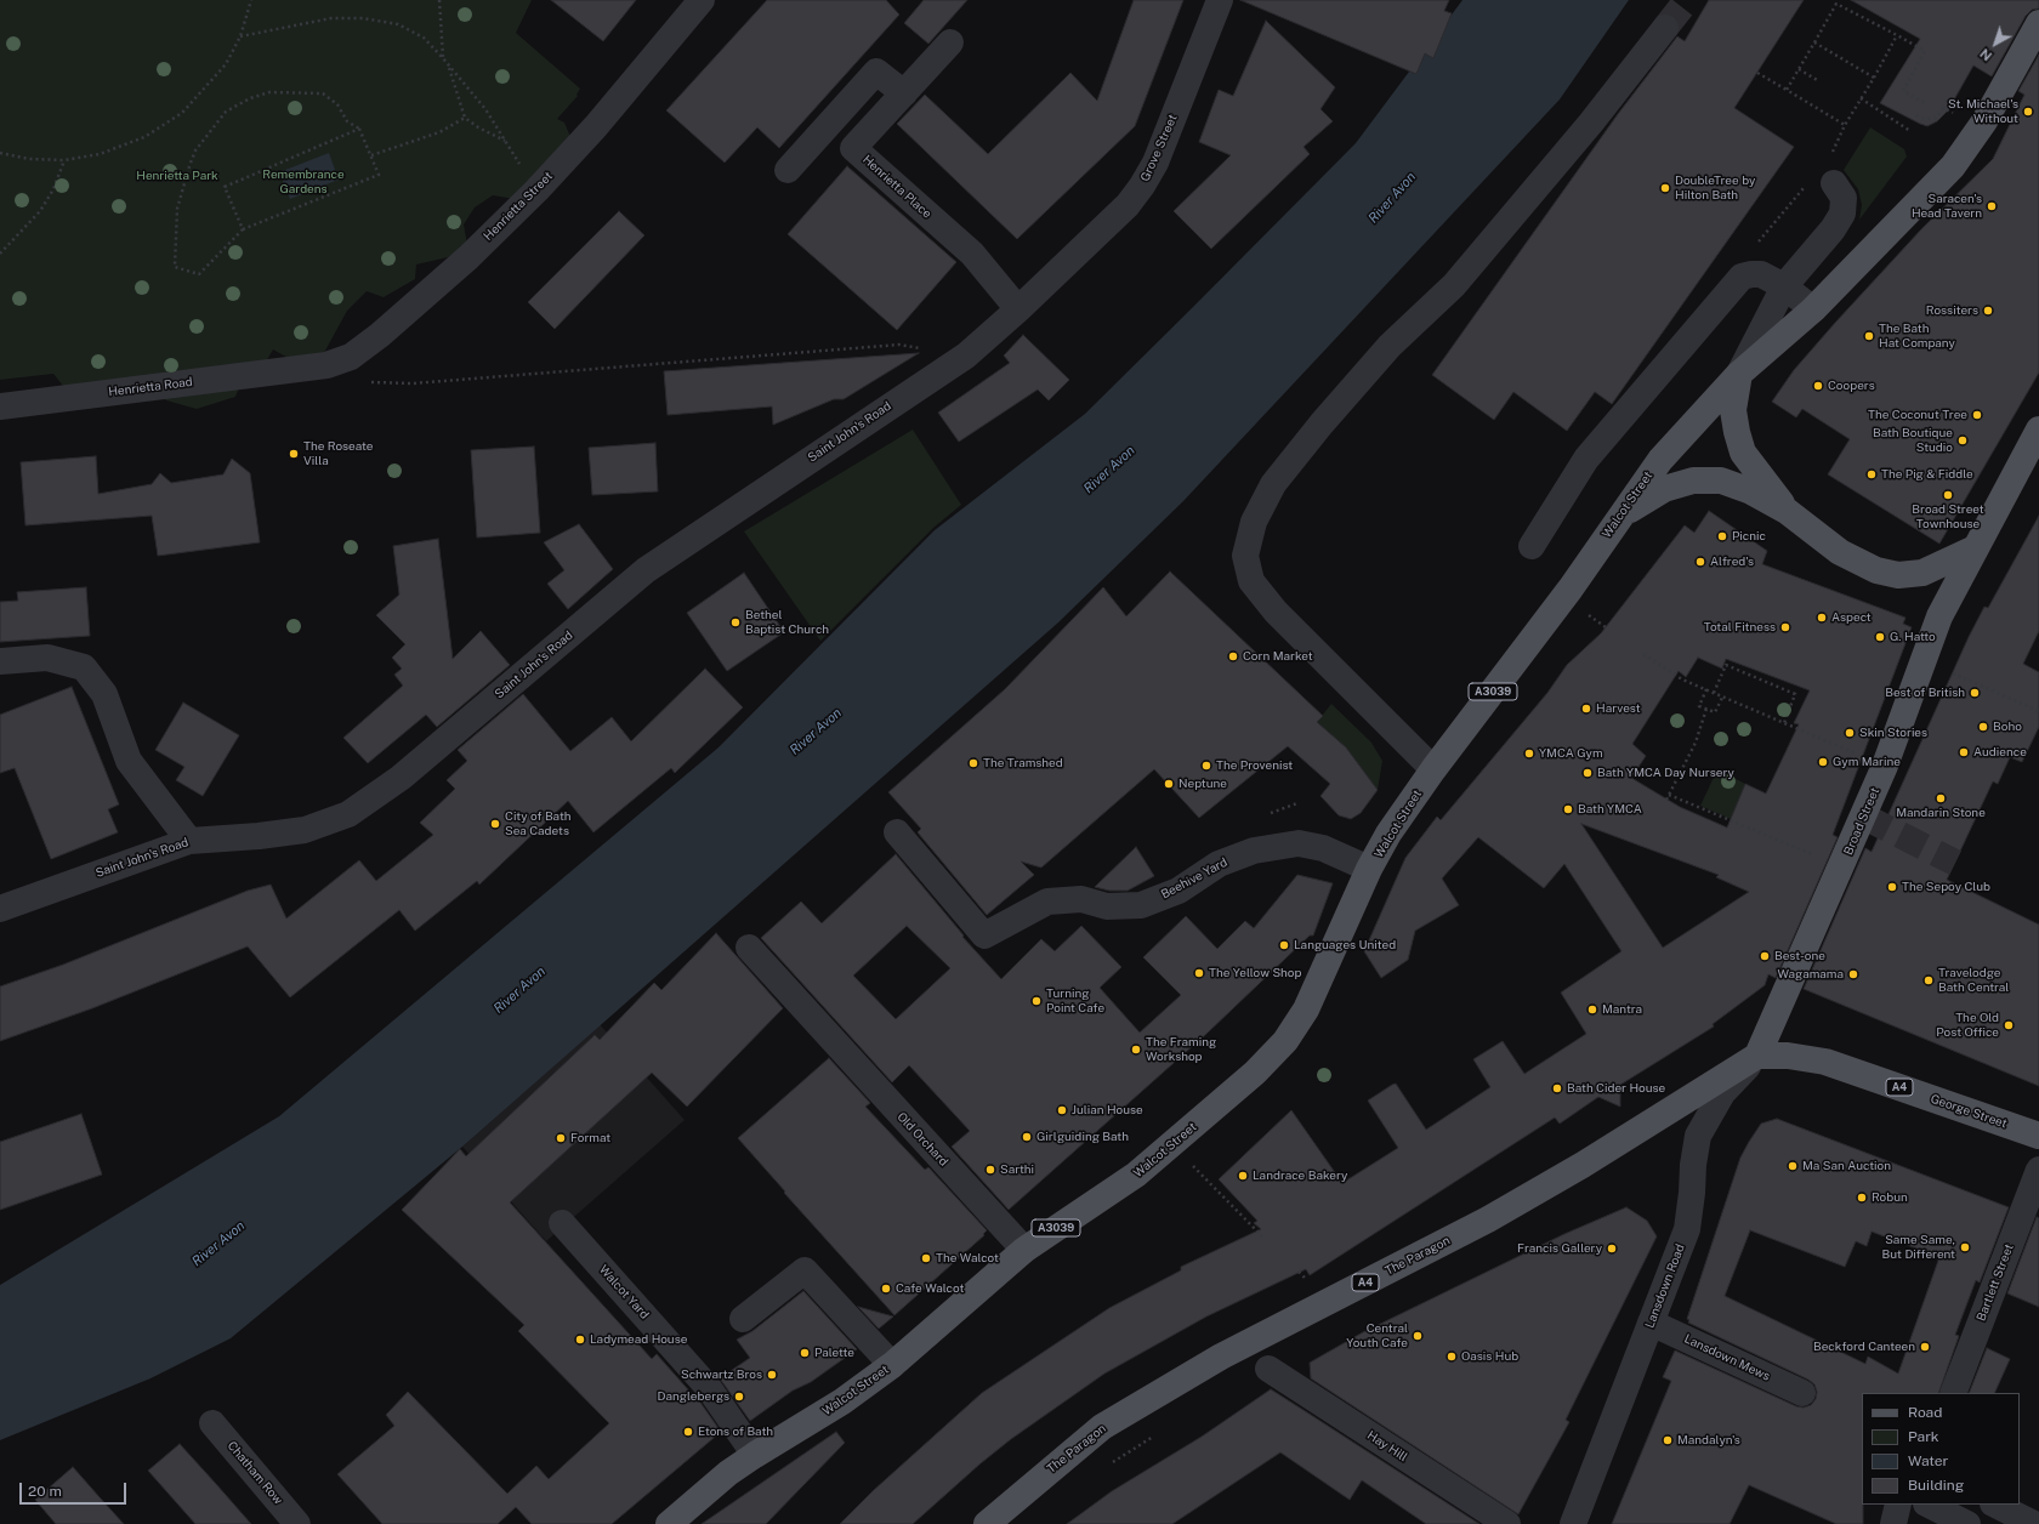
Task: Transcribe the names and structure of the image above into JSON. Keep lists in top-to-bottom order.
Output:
{
  "streets": {
    "main road": [
      "Walcot Street",
      "A3039",
      "Broad Street",
      "A4",
      "George Street",
      "The Paragon"
    ],
    "street": [
      "Grove Street",
      "Henrietta Place",
      "Henrietta Street",
      "Henrietta Road",
      "Saint John's Road",
      "Beehive Yard",
      "Old Orchard",
      "Bartlett Street",
      "Lansdown Road",
      "Walcot Yard",
      "Lansdown Mews",
      "Hay Hill",
      "Chatham Row"
    ]
  },
  "crossings": [
    ["Grove Street", "Henrietta Place"],
    ["Grove Street", "Saint John's Road"],
    ["Henrietta Place", "Saint John's Road"],
    ["Henrietta Street", "Henrietta Road"],
    ["Walcot Street", "Beehive Yard"],
    ["Walcot Street", "Old Orchard"],
    ["Walcot Street", "Walcot Yard"],
    ["Broad Street", "George Street"],
    ["Broad Street", "The Paragon"],
    ["Broad Street", "Lansdown Road"],
    ["George Street", "The Paragon"],
    ["George Street", "Lansdown Road"],
    ["The Paragon", "Lansdown Road"],
    ["Lansdown Road", "Lansdown Mews"]
  ],
  "water": ["River Avon"],
  "parks": ["Remembrance Gardens", "Henrietta Park"],
  "places": [
    "St. Michael's Without",
    "DoubleTree by Hilton Bath",
    "Saracen's Head Tavern",
    "Rossiters",
    "The Bath Hat Company",
    "Coopers",
    "The Coconut Tree",
    "Bath Boutique Studio",
    "The Roseate Villa",
    "The Pig & Fiddle",
    "Broad Street Townhouse",
    "Picnic",
    "Alfred's",
    "Aspect",
    "Bethel Baptist Church",
    "Total Fitness",
    "G. Hatto",
    "Corn Market",
    "Best of British",
    "Harvest",
    "Boho",
    "Skin Stories",
    "Audience",
    "YMCA Gym",
    "Gym Marine",
    "The Tramshed",
    "The Provenist",
    "Bath YMCA Day Nursery",
    "Neptune",
    "Mandarin Stone",
    "Bath YMCA",
    "City of Bath Sea Cadets",
    "The Sepoy Club",
    "Languages United",
    "Best-one",
    "The Yellow Shop",
    "Wagamama",
    "Travelodge Bath Central",
    "Turning Point Cafe",
    "Mantra",
    "The Old Post Office",
    "The Framing Workshop",
    "Bath Cider House",
    "Julian House",
    "Girlguiding Bath",
    "Format",
    "Ma San Auction",
    "Sarthi",
    "Landrace Bakery",
    "Robun",
    "Same Same, But Different",
    "Francis Gallery",
    "The Walcot",
    "Cafe Walcot",
    "Central Youth Cafe",
    "Ladymead House",
    "Beckford Canteen",
    "Palette",
    "Oasis Hub",
    "Schwartz Bros",
    "Danglebergs",
    "Etons of Bath",
    "Mandalyn's"
  ],
  "legend": [
    "Road",
    "Park",
    "Water",
    "Building"
  ],
  "scale_bar": "20 m",
  "north": "bottom left"
}
